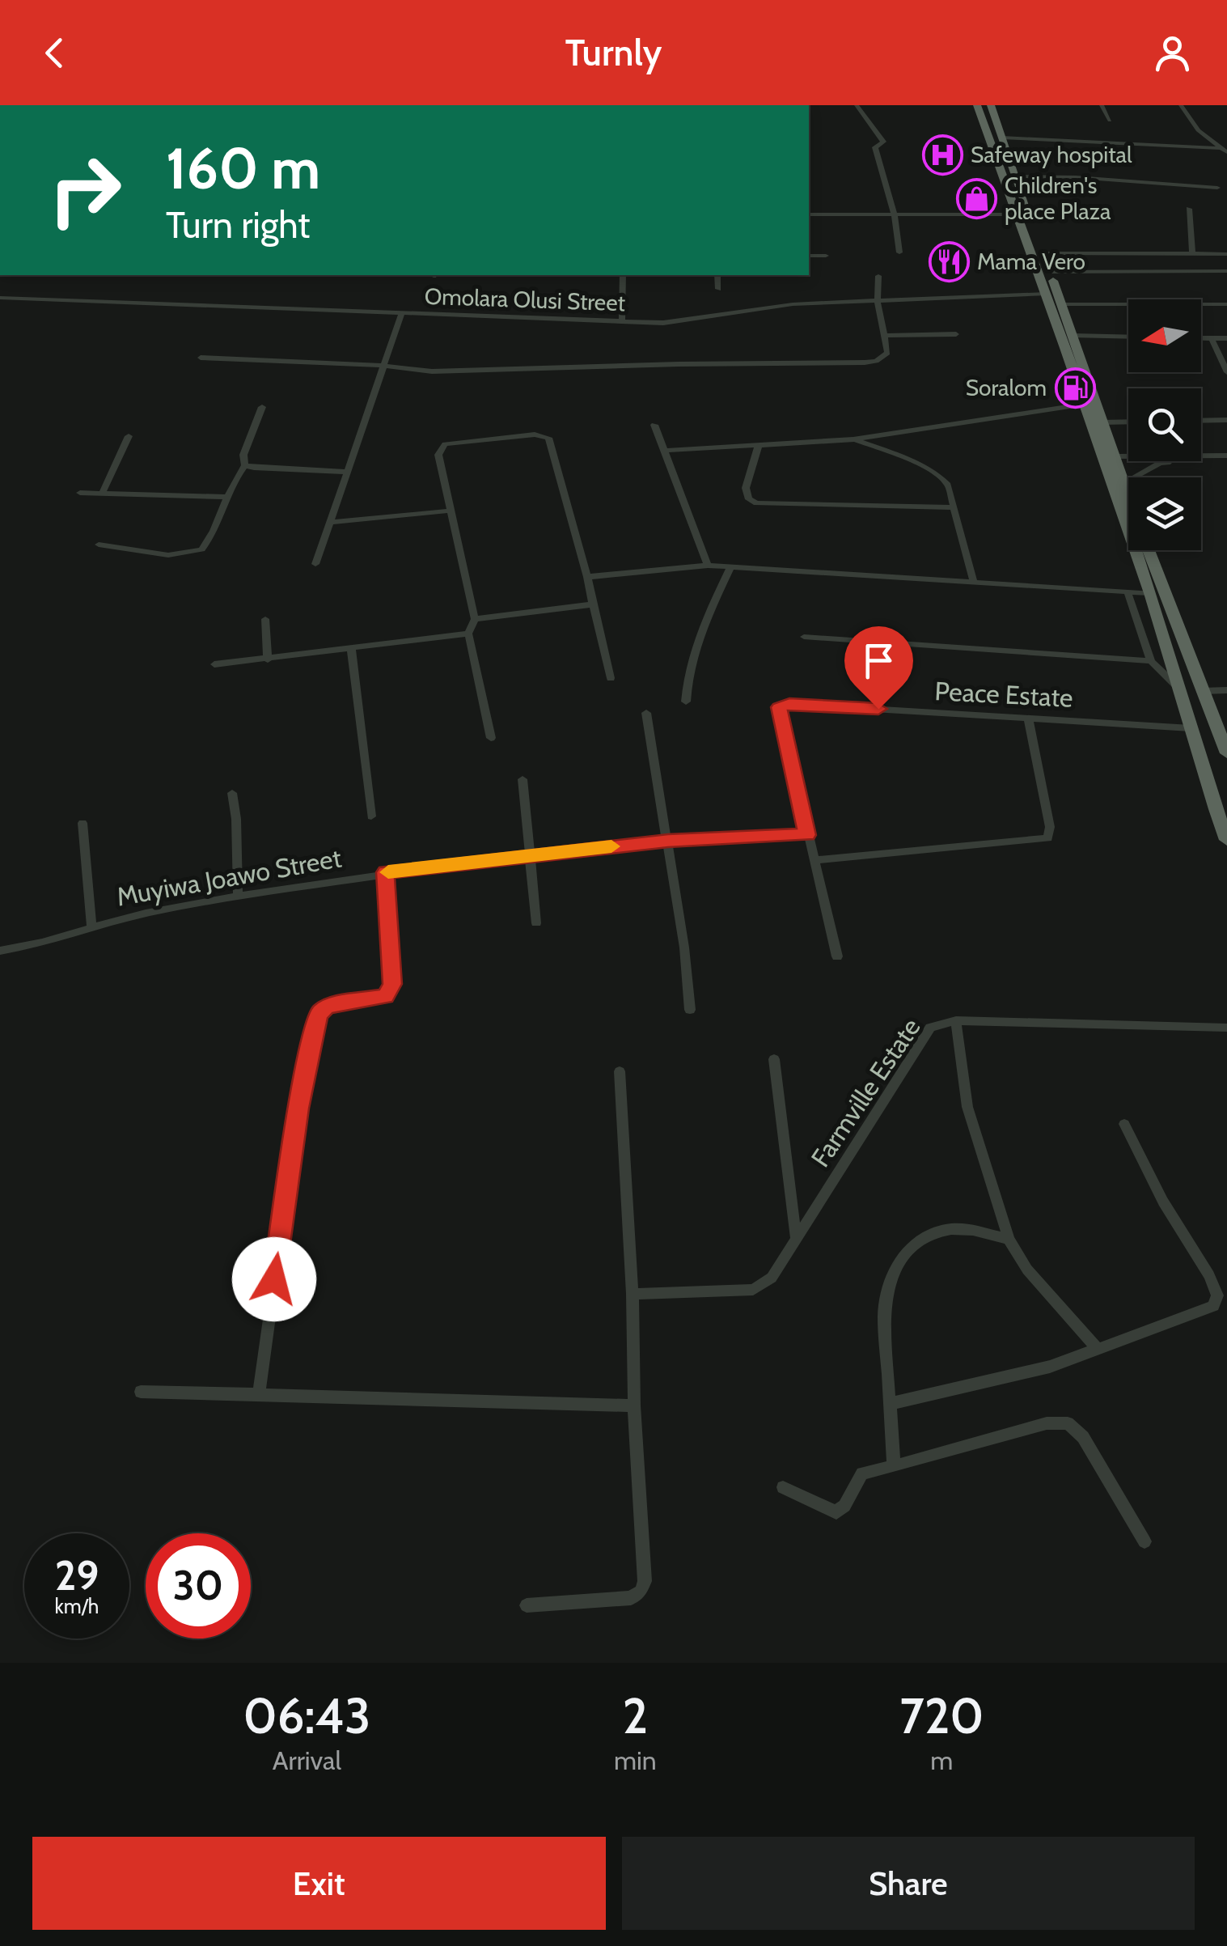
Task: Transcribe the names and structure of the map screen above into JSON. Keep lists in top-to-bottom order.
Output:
{
  "streets": {
    "street": [
      "Omolara Olusi Street",
      "Peace Estate",
      "Muyiwa Joawo Street",
      "Farmville Estate"
    ]
  },
  "crossings": [
    ["Peace Estate", "Muyiwa Joawo Street"]
  ],
  "places": {
    "hospital": ["Safeway hospital"],
    "shop": ["Children's place Plaza"],
    "restaurant": ["Mama Vero"],
    "fuel station": ["Soralom"]
  },
  "north": "left",
  "page": {
    "header": "Turnly",
    "turn": ["160 m", "Turn right"],
    "speed": "29 km/h",
    "limit": "30",
    "eta": [
      "06:43",
      "Arrival",
      "2",
      "min",
      "720",
      "m"
    ],
    "buttons": ["Exit", "Share"]
  }
}
